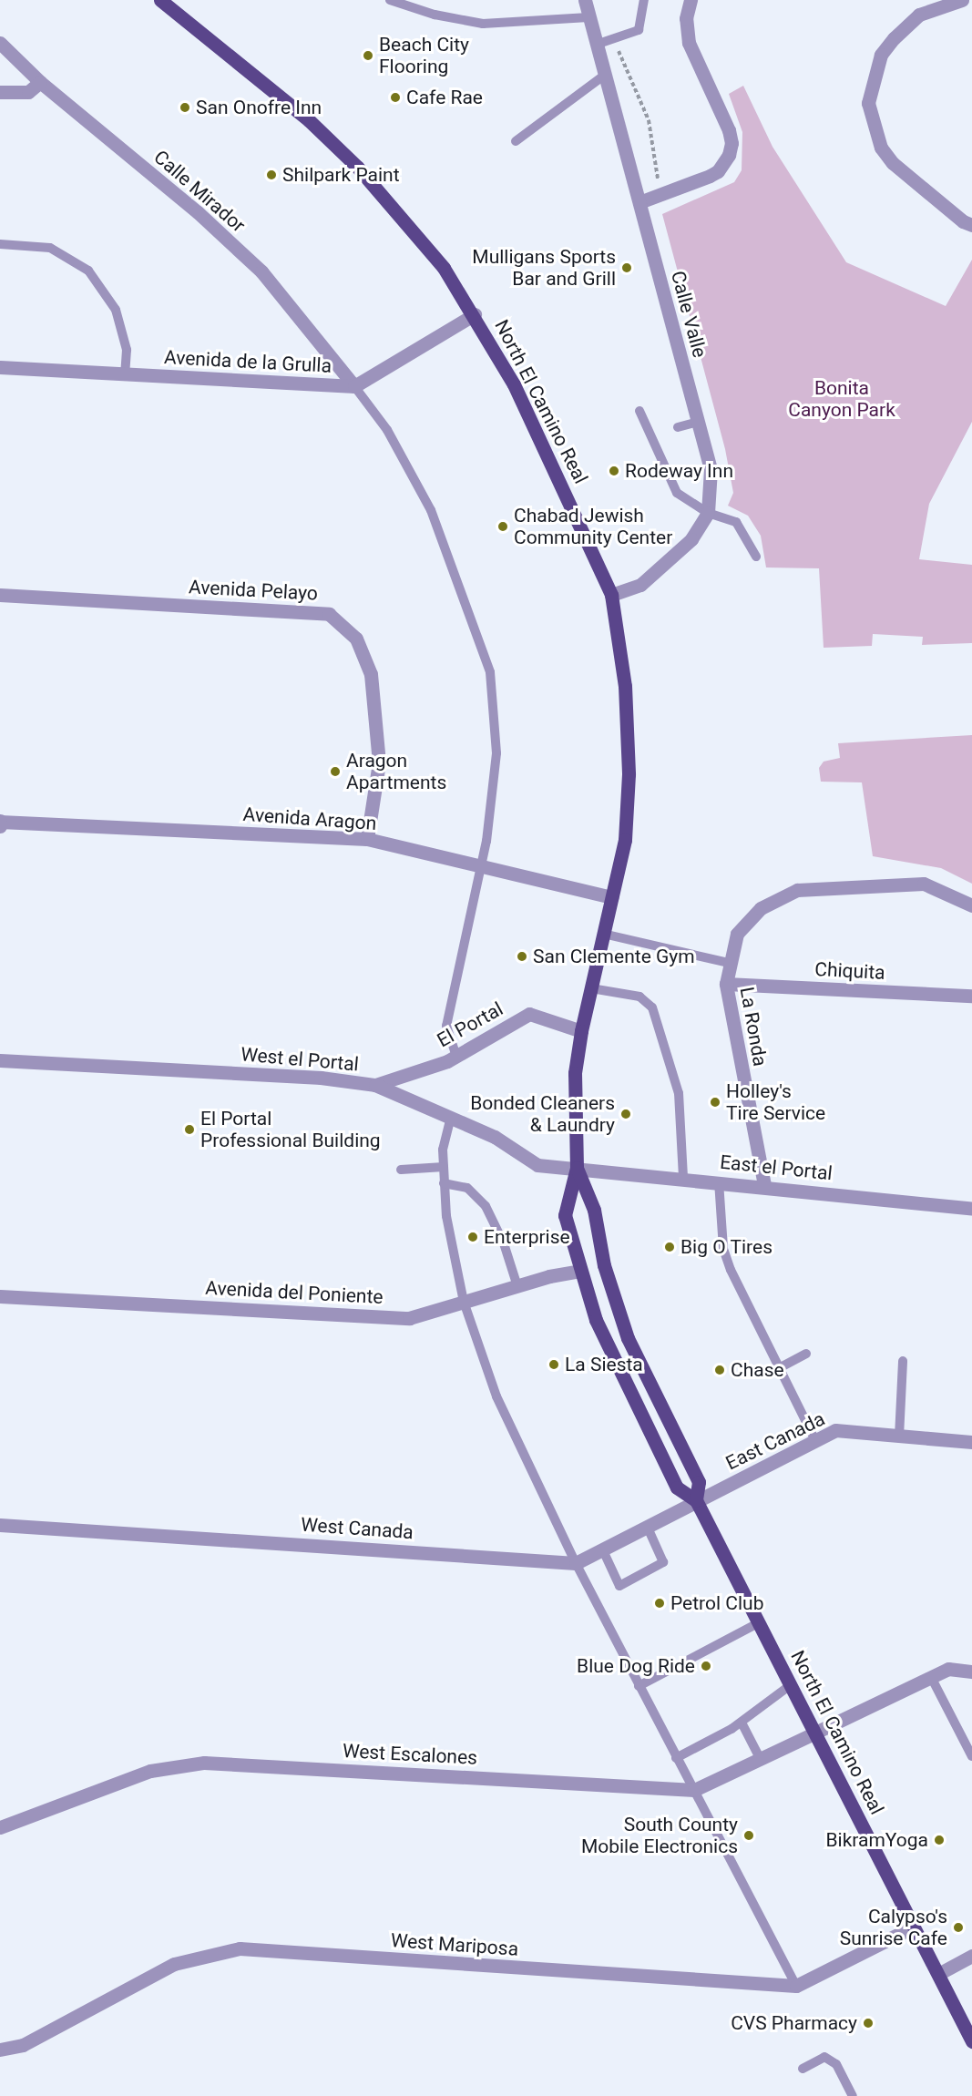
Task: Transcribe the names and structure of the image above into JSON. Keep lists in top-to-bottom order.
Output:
{
  "streets": {
    "main road": ["North El Camino Real"],
    "street": [
      "Calle Mirador",
      "Calle Valle",
      "Avenida de la Grulla",
      "Avenida Pelayo",
      "Avenida Aragon",
      "Chiquita",
      "El Portal",
      "La Ronda",
      "West el Portal",
      "East el Portal",
      "Avenida del Poniente",
      "East Canada",
      "West Canada",
      "West Escalones",
      "West Mariposa"
    ]
  },
  "crossings": [
    ["Calle Mirador", "Avenida de la Grulla"],
    ["Calle Valle", "North El Camino Real"],
    ["Avenida de la Grulla", "North El Camino Real"],
    ["North El Camino Real", "Avenida Aragon"],
    ["North El Camino Real", "El Portal"],
    ["North El Camino Real", "West el Portal"],
    ["North El Camino Real", "East el Portal"],
    ["North El Camino Real", "Avenida del Poniente"],
    ["North El Camino Real", "East Canada"],
    ["Avenida Pelayo", "Avenida Aragon"],
    ["Chiquita", "La Ronda"],
    ["El Portal", "West el Portal"],
    ["La Ronda", "East el Portal"],
    ["West el Portal", "East el Portal"]
  ],
  "parks": ["Bonita Canyon Park"],
  "places": [
    "Beach City Flooring",
    "Cafe Rae",
    "San Onofre Inn",
    "Shilpark Paint",
    "Mulligans Sports Bar and Grill",
    "Rodeway Inn",
    "Chabad Jewish Community Center",
    "Aragon Apartments",
    "San Clemente Gym",
    "Holley's Tire Service",
    "Bonded Cleaners & Laundry",
    "El Portal Professional Building",
    "Enterprise",
    "Big O Tires",
    "La Siesta",
    "Chase",
    "Petrol Club",
    "Blue Dog Ride",
    "South County Mobile Electronics",
    "BikramYoga",
    "Calypso's Sunrise Cafe",
    "CVS Pharmacy"
  ]
}
